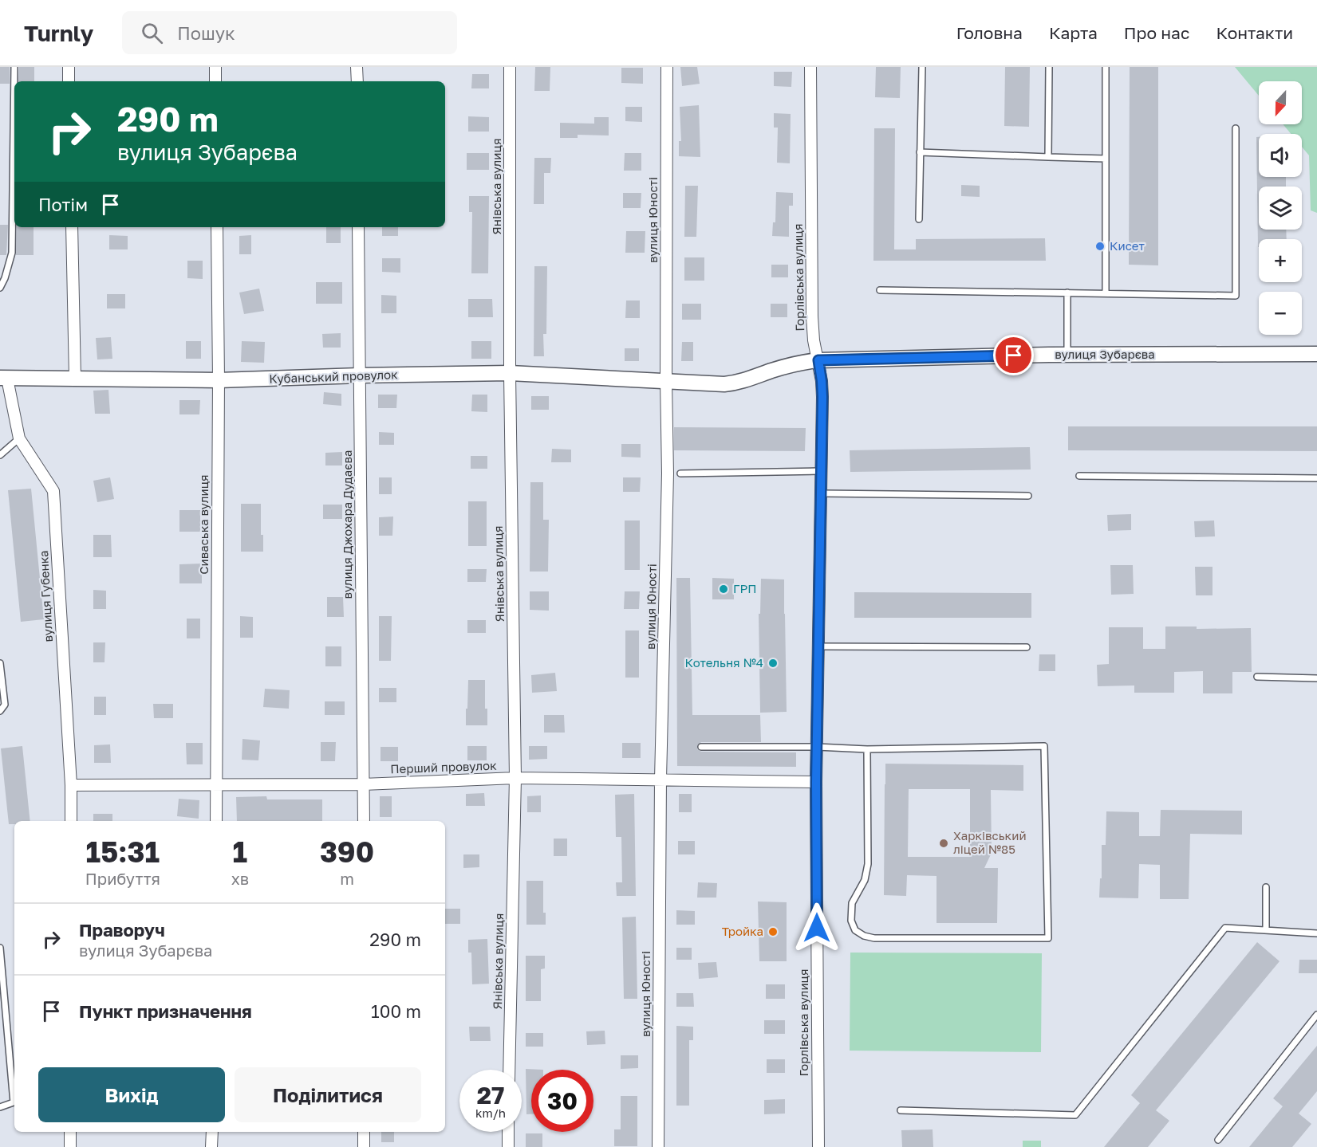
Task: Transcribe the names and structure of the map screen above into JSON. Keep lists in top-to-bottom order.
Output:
{
  "streets": {
    "street": [
      "Янівська вулиця",
      "вулиця Юності",
      "Горлівська вулиця",
      "вулиця Зубарєва",
      "Кубанський провулок",
      "Сиваська вулиця",
      "вулиця Джохара Дудаєва",
      "вулиця Губенка",
      "Перший провулок"
    ]
  },
  "crossings": [
    ["Янівська вулиця", "Кубанський провулок"],
    ["Янівська вулиця", "Перший провулок"],
    ["вулиця Юності", "вулиця Зубарєва"],
    ["вулиця Юності", "Кубанський провулок"],
    ["вулиця Юності", "Перший провулок"],
    ["Горлівська вулиця", "вулиця Зубарєва"],
    ["Горлівська вулиця", "Перший провулок"],
    ["вулиця Зубарєва", "Кубанський провулок"],
    ["Кубанський провулок", "Сиваська вулиця"],
    ["Кубанський провулок", "вулиця Джохара Дудаєва"],
    ["Кубанський провулок", "вулиця Губенка"],
    ["Сиваська вулиця", "Перший провулок"],
    ["вулиця Джохара Дудаєва", "Перший провулок"],
    ["вулиця Губенка", "Перший провулок"]
  ],
  "places": [
    "Кисет",
    "ГРП",
    "Котельня №4",
    "Харківський ліцей №85",
    "Тройка"
  ],
  "north": "bottom",
  "page": {
    "header": "Turnly",
    "search": "Пошук",
    "nav": [
      "Головна",
      "Карта",
      "Про нас",
      "Контакти"
    ],
    "map_buttons": ["+", "−"],
    "turn": ["290 m", "вулиця Зубарєва"],
    "then": "Потім",
    "eta": [
      "15:31",
      "Прибуття",
      "1",
      "хв",
      "390",
      "m"
    ],
    "list": [
      {
        "name": "Праворуч",
        "note": "вулиця Зубарєва",
        "value": "290 m"
      },
      {
        "name": "Пункт призначення",
        "value": "100 m"
      }
    ],
    "buttons": ["Вихід", "Поділитися"],
    "speed": "27 km/h",
    "limit": "30"
  }
}
